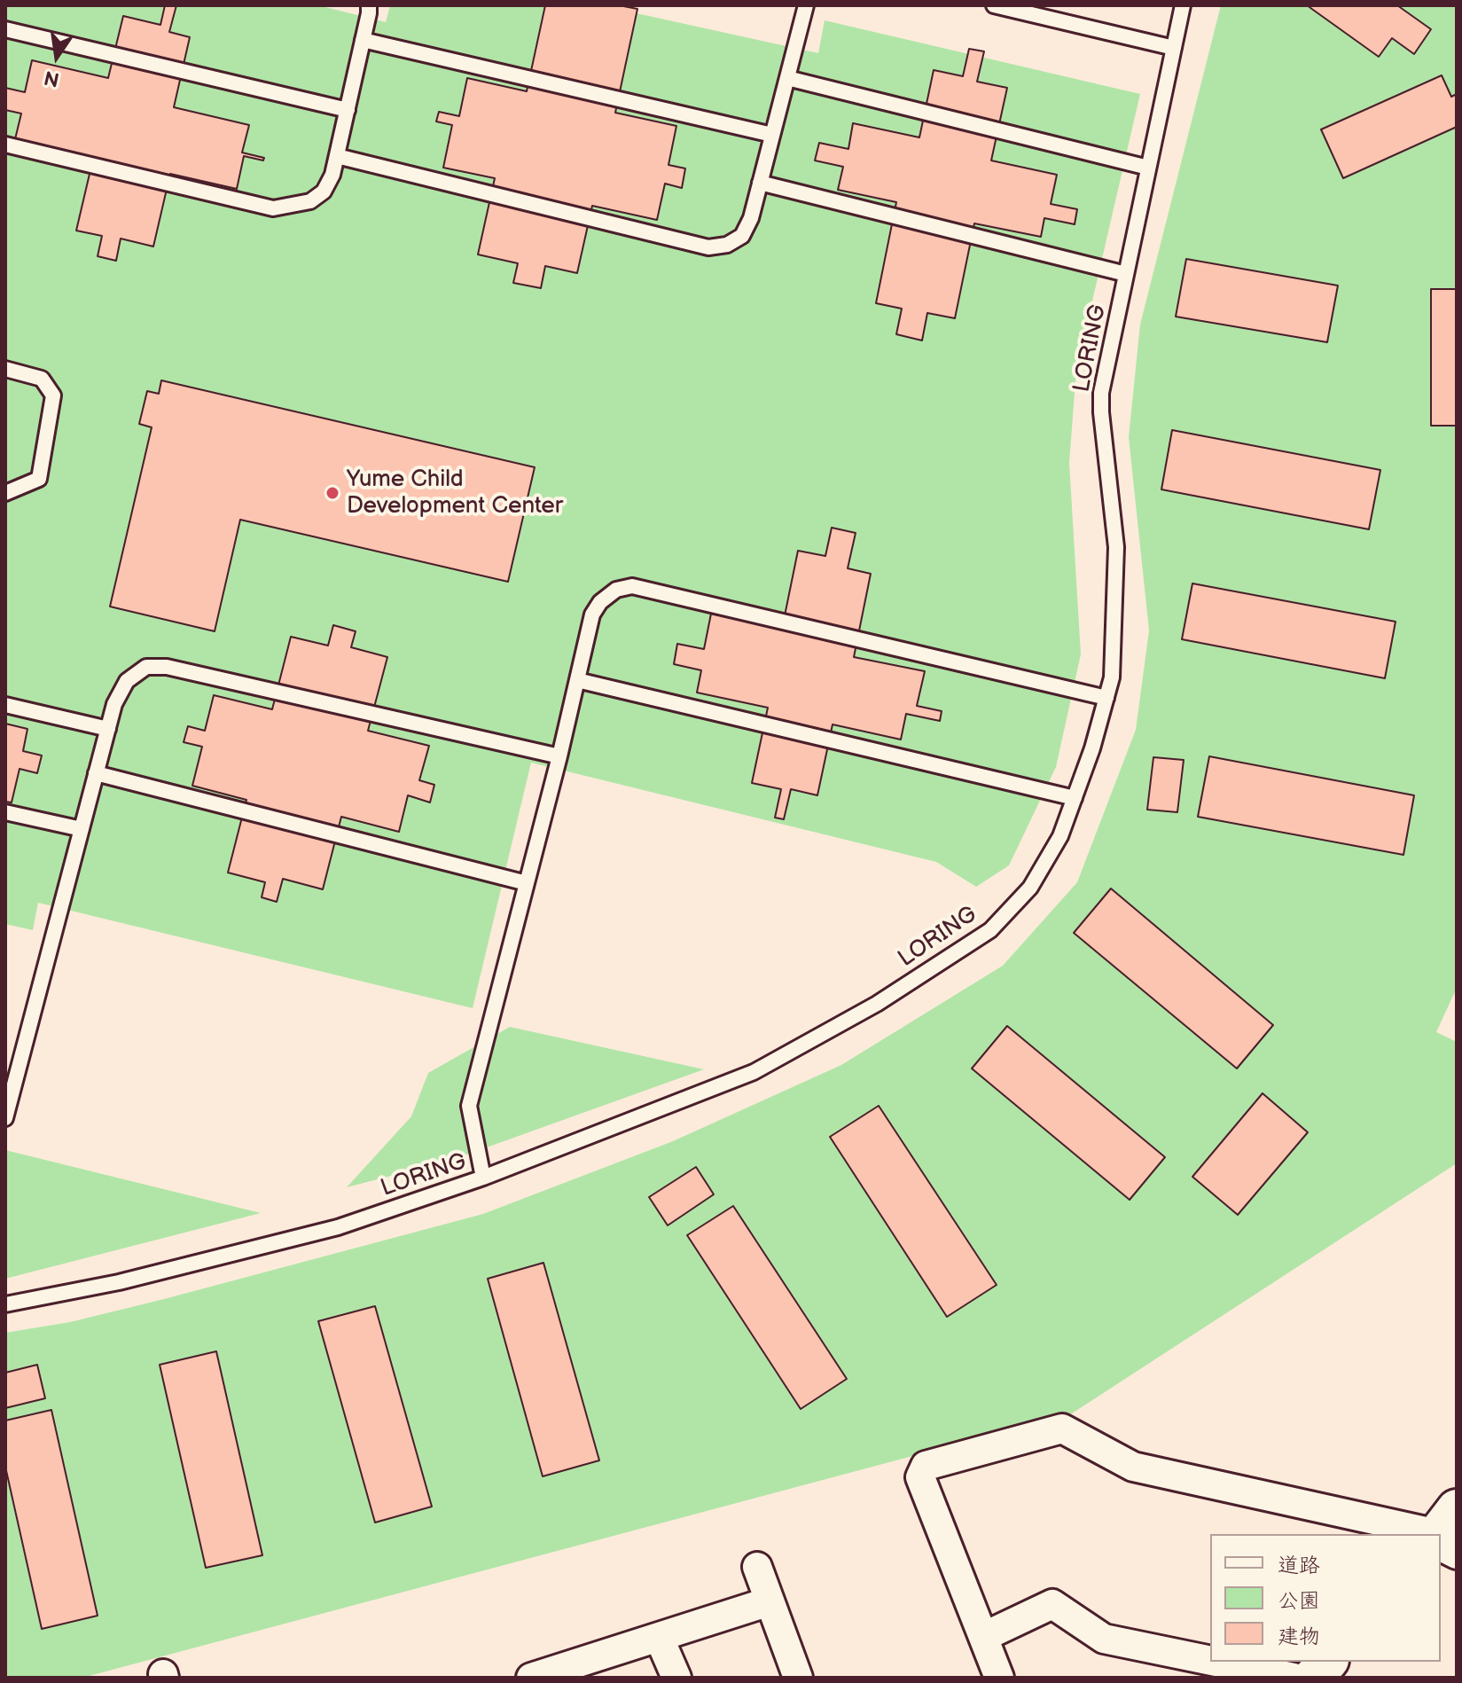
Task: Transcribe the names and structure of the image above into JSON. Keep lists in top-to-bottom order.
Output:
{
  "streets": {
    "lane": ["LORING"]
  },
  "places": ["Yume Child Development Center"],
  "legend": ["道路", "公園", "建物"],
  "north": "bottom"
}
